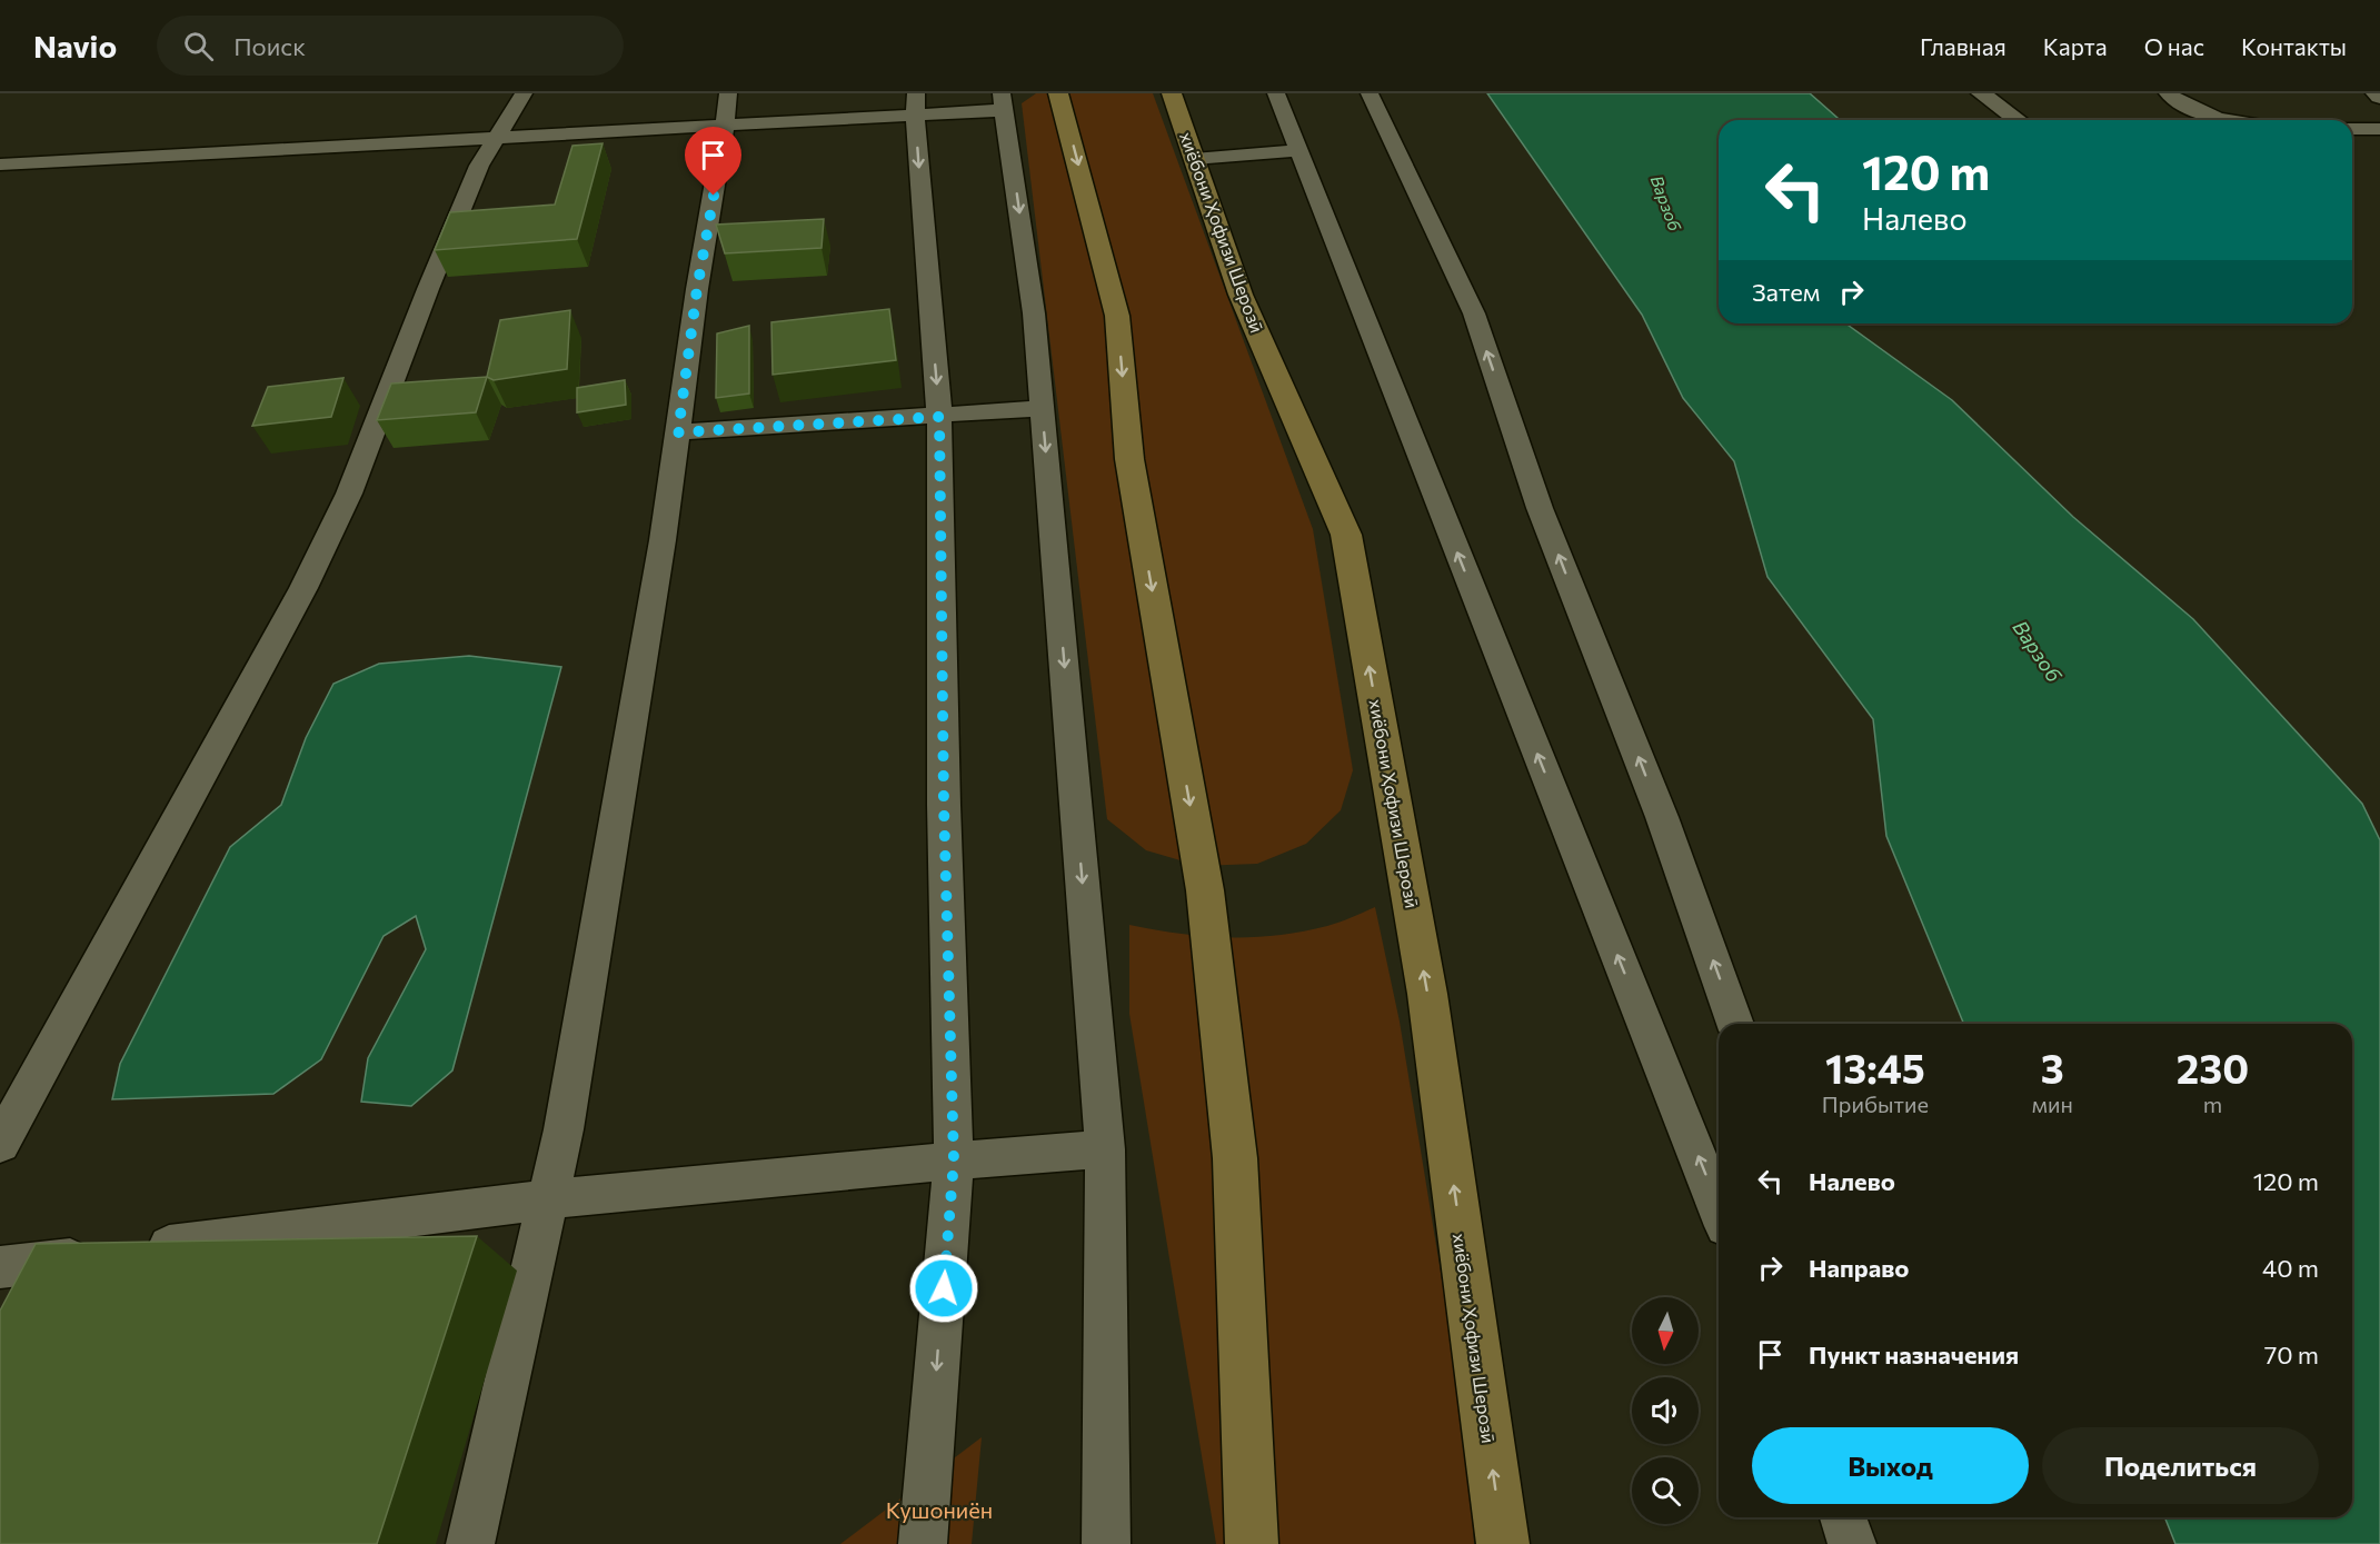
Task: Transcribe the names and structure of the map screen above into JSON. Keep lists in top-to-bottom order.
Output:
{
  "streets": {
    "main road": ["хиёбони Ҳофизи Шерозӣ"]
  },
  "water": ["Варзоб"],
  "parks": ["Кушониён"],
  "north": "bottom",
  "page": {
    "header": "Navio",
    "search": "Поиск",
    "nav": [
      "Главная",
      "Карта",
      "О нас",
      "Контакты"
    ],
    "turn": ["120 m", "Налево"],
    "then": "Затем",
    "eta": [
      "13:45",
      "Прибытие",
      "3",
      "мин",
      "230",
      "m"
    ],
    "list": [
      {
        "name": "Налево",
        "value": "120 m"
      },
      {
        "name": "Направо",
        "value": "40 m"
      },
      {
        "name": "Пункт назначения",
        "value": "70 m"
      }
    ],
    "buttons": ["Выход", "Поделиться"]
  }
}
